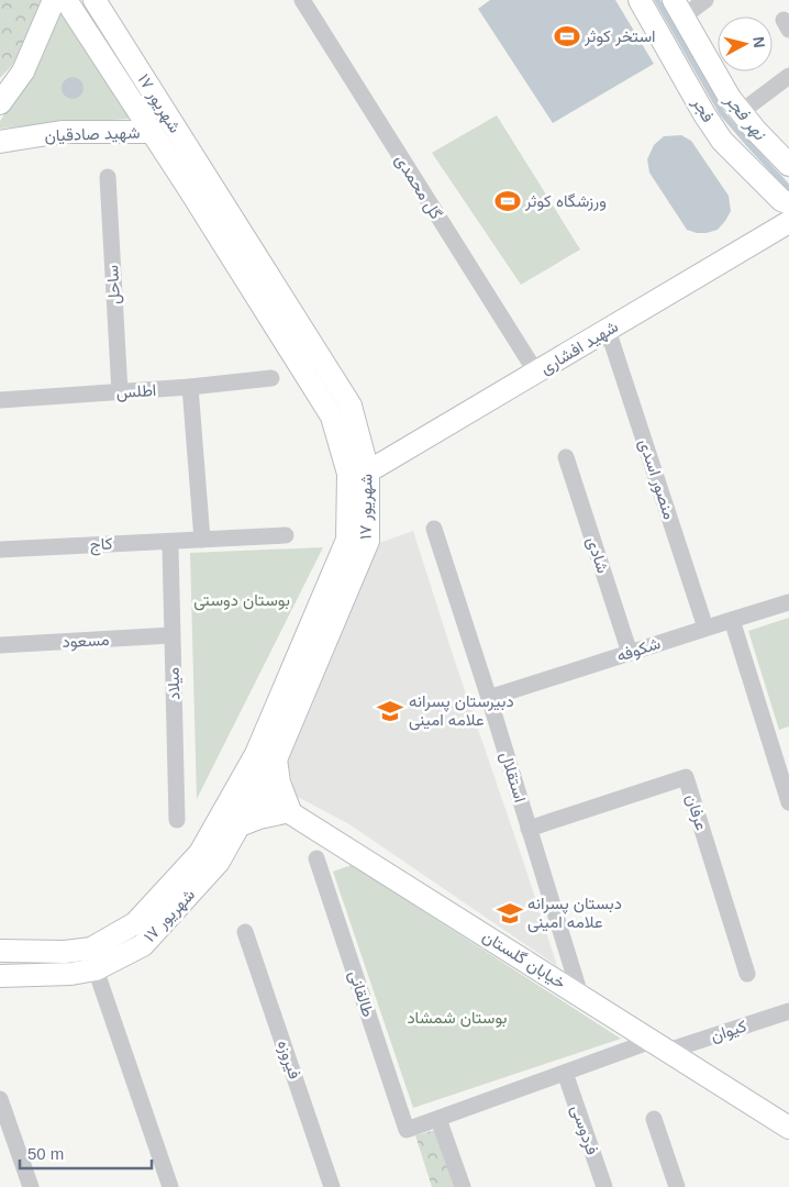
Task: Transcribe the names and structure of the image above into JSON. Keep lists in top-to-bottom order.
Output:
{
  "streets": {
    "main road": [
      "۱۷ شهریور",
      "فجر",
      "شهید صادقیان",
      "شهید افشاری",
      "خیابان گلستان"
    ],
    "street": [
      "گل محمدی",
      "ساحل",
      "اطلس",
      "منصور اسدی",
      "کاج",
      "شادی",
      "مسعود",
      "شکوفه",
      "میلاد",
      "استقلال",
      "عرفان",
      "طالقانی",
      "کیوان",
      "فیروزه",
      "فردوسی"
    ]
  },
  "crossings": [
    ["۱۷ شهریور", "شهید صادقیان"],
    ["۱۷ شهریور", "شهید افشاری"],
    ["۱۷ شهریور", "خیابان گلستان"],
    ["گل محمدی", "شهید افشاری"],
    ["ساحل", "اطلس"],
    ["شهید افشاری", "منصور اسدی"],
    ["منصور اسدی", "شکوفه"],
    ["شادی", "شکوفه"],
    ["مسعود", "میلاد"],
    ["شکوفه", "استقلال"],
    ["استقلال", "عرفان"],
    ["استقلال", "خیابان گلستان"],
    ["خیابان گلستان", "کیوان"],
    ["طالقانی", "کیوان"],
    ["کیوان", "فردوسی"]
  ],
  "water": ["نهر فجر"],
  "parks": ["بوستان دوستی", "بوستان شمشاد"],
  "places": {
    "sports": ["استخر کوثر", "ورزشگاه کوثر"],
    "school or university": ["دبیرستان پسرانه علامه امینی", "دبستان پسرانه علامه امینی"]
  },
  "scale_bar": "50 m",
  "north": "right"
}
